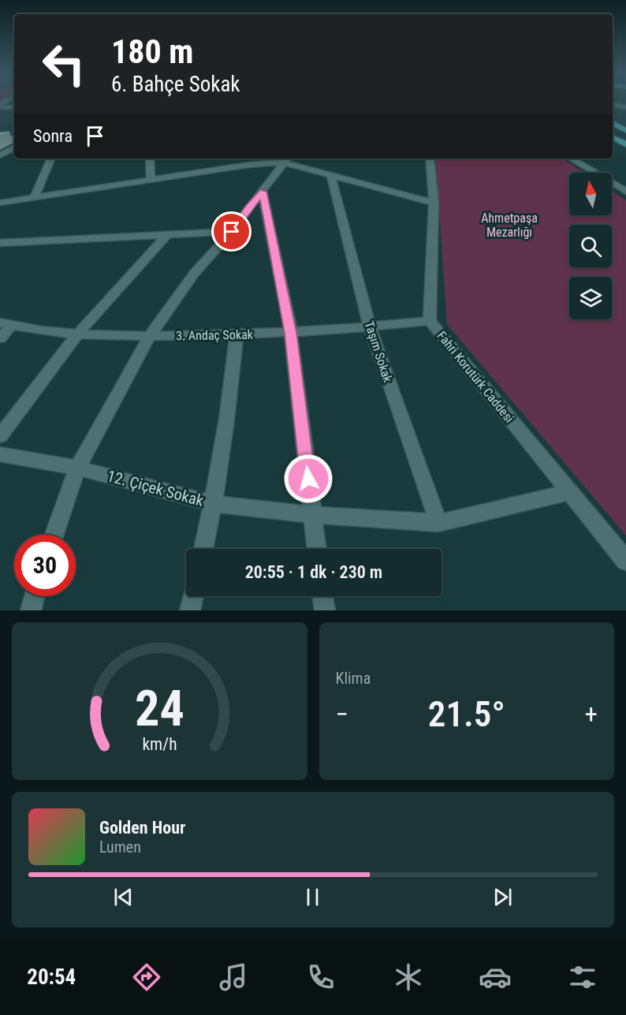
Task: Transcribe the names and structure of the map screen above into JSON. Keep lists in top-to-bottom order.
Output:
{
  "streets": {
    "street": [
      "3. Andaç Sokak",
      "Taşım Sokak",
      "Fahri Korutürk Caddesi",
      "12. Çiçek Sokak"
    ]
  },
  "crossings": [
    ["3. Andaç Sokak", "Taşım Sokak"],
    ["3. Andaç Sokak", "Fahri Korutürk Caddesi"],
    ["Taşım Sokak", "12. Çiçek Sokak"],
    ["Fahri Korutürk Caddesi", "12. Çiçek Sokak"]
  ],
  "parks": ["Ahmetpaşa Mezarlığı"],
  "north": "top",
  "page": {
    "turn": ["180 m", "6. Bahçe Sokak"],
    "then": "Sonra",
    "limit": "30",
    "trip": "20:55 · 1 dk · 230 m",
    "tile": "Klima",
    "heat": ["−", "21.5°", "+"],
    "song": ["Golden Hour", "Lumen"],
    "tabs": "20:54",
    "gauge": ["24", "km/h"]
  }
}
